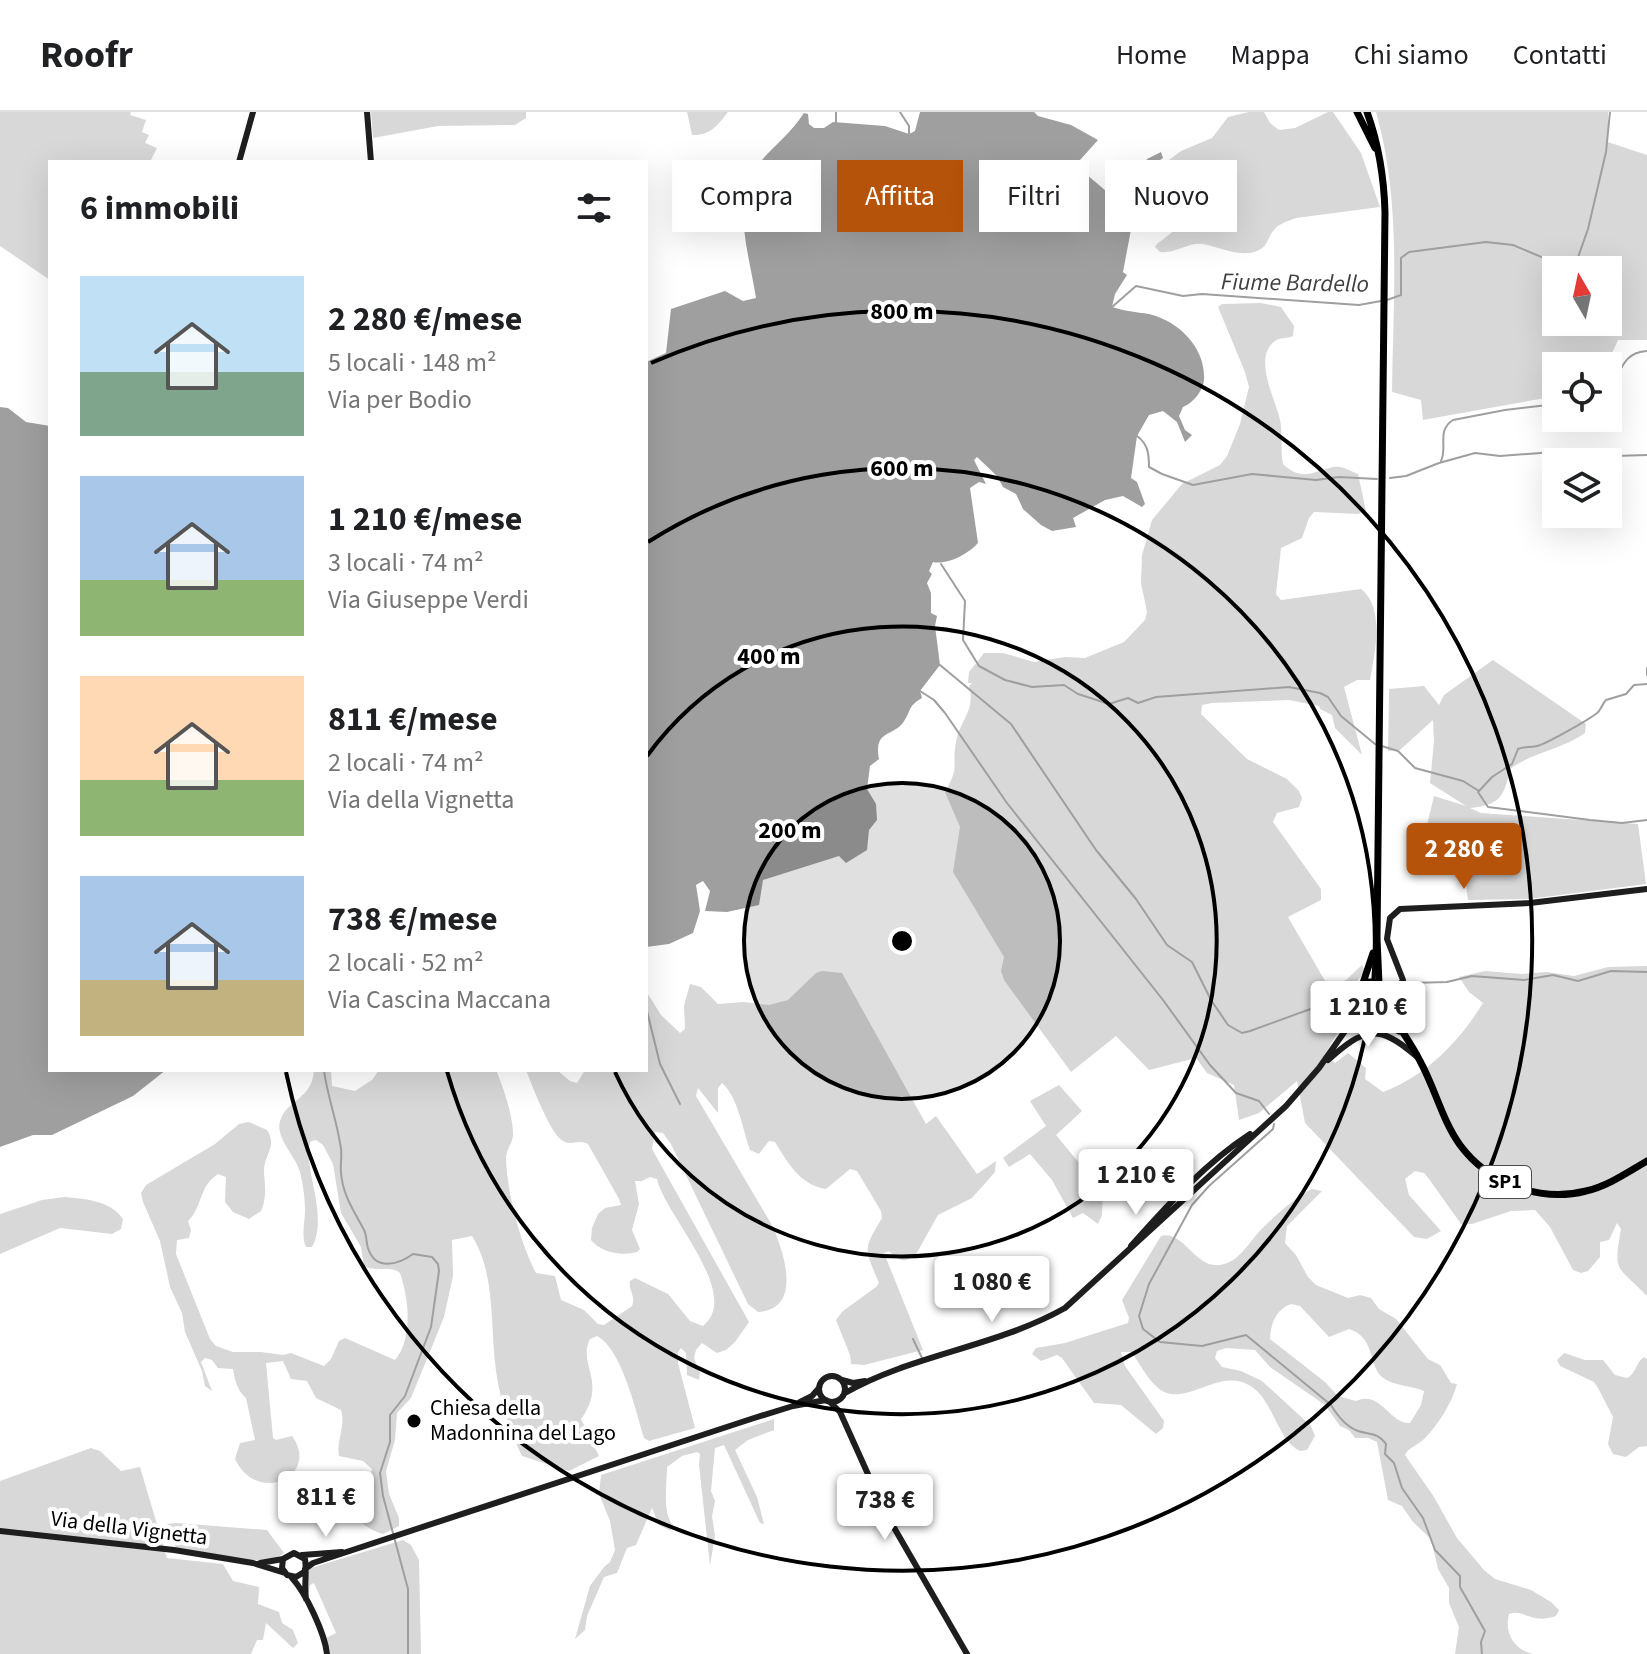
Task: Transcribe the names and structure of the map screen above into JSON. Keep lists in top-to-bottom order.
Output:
{
  "streets": {
    "main road": ["SP1", "Via della Vignetta"]
  },
  "water": ["Fiume Bardello"],
  "places": ["Chiesa della Madonnina del Lago"],
  "north": "top",
  "page": {
    "header": "Roofr",
    "nav": [
      "Home",
      "Mappa",
      "Chi siamo",
      "Contatti"
    ],
    "chip": [
      "Compra",
      "Affitta",
      "Filtri",
      "Nuovo"
    ],
    "heading": "6 immobili",
    "list": [
      {
        "name": "2 280 €/mese",
        "note": "5 locali · 148 m² · Via per Bodio"
      },
      {
        "name": "1 210 €/mese",
        "note": "3 locali · 74 m² · Via Giuseppe Verdi"
      },
      {
        "name": "811 €/mese",
        "note": "2 locali · 74 m² · Via della Vignetta"
      },
      {
        "name": "738 €/mese",
        "note": "2 locali · 52 m² · Via Cascina Maccana"
      }
    ],
    "price": [
      "2 280 €",
      "1 210 €",
      "1 210 €",
      "1 080 €",
      "811 €",
      "738 €"
    ]
  },
  "rings": [
    "800 m",
    "600 m",
    "400 m",
    "200 m"
  ]
}
